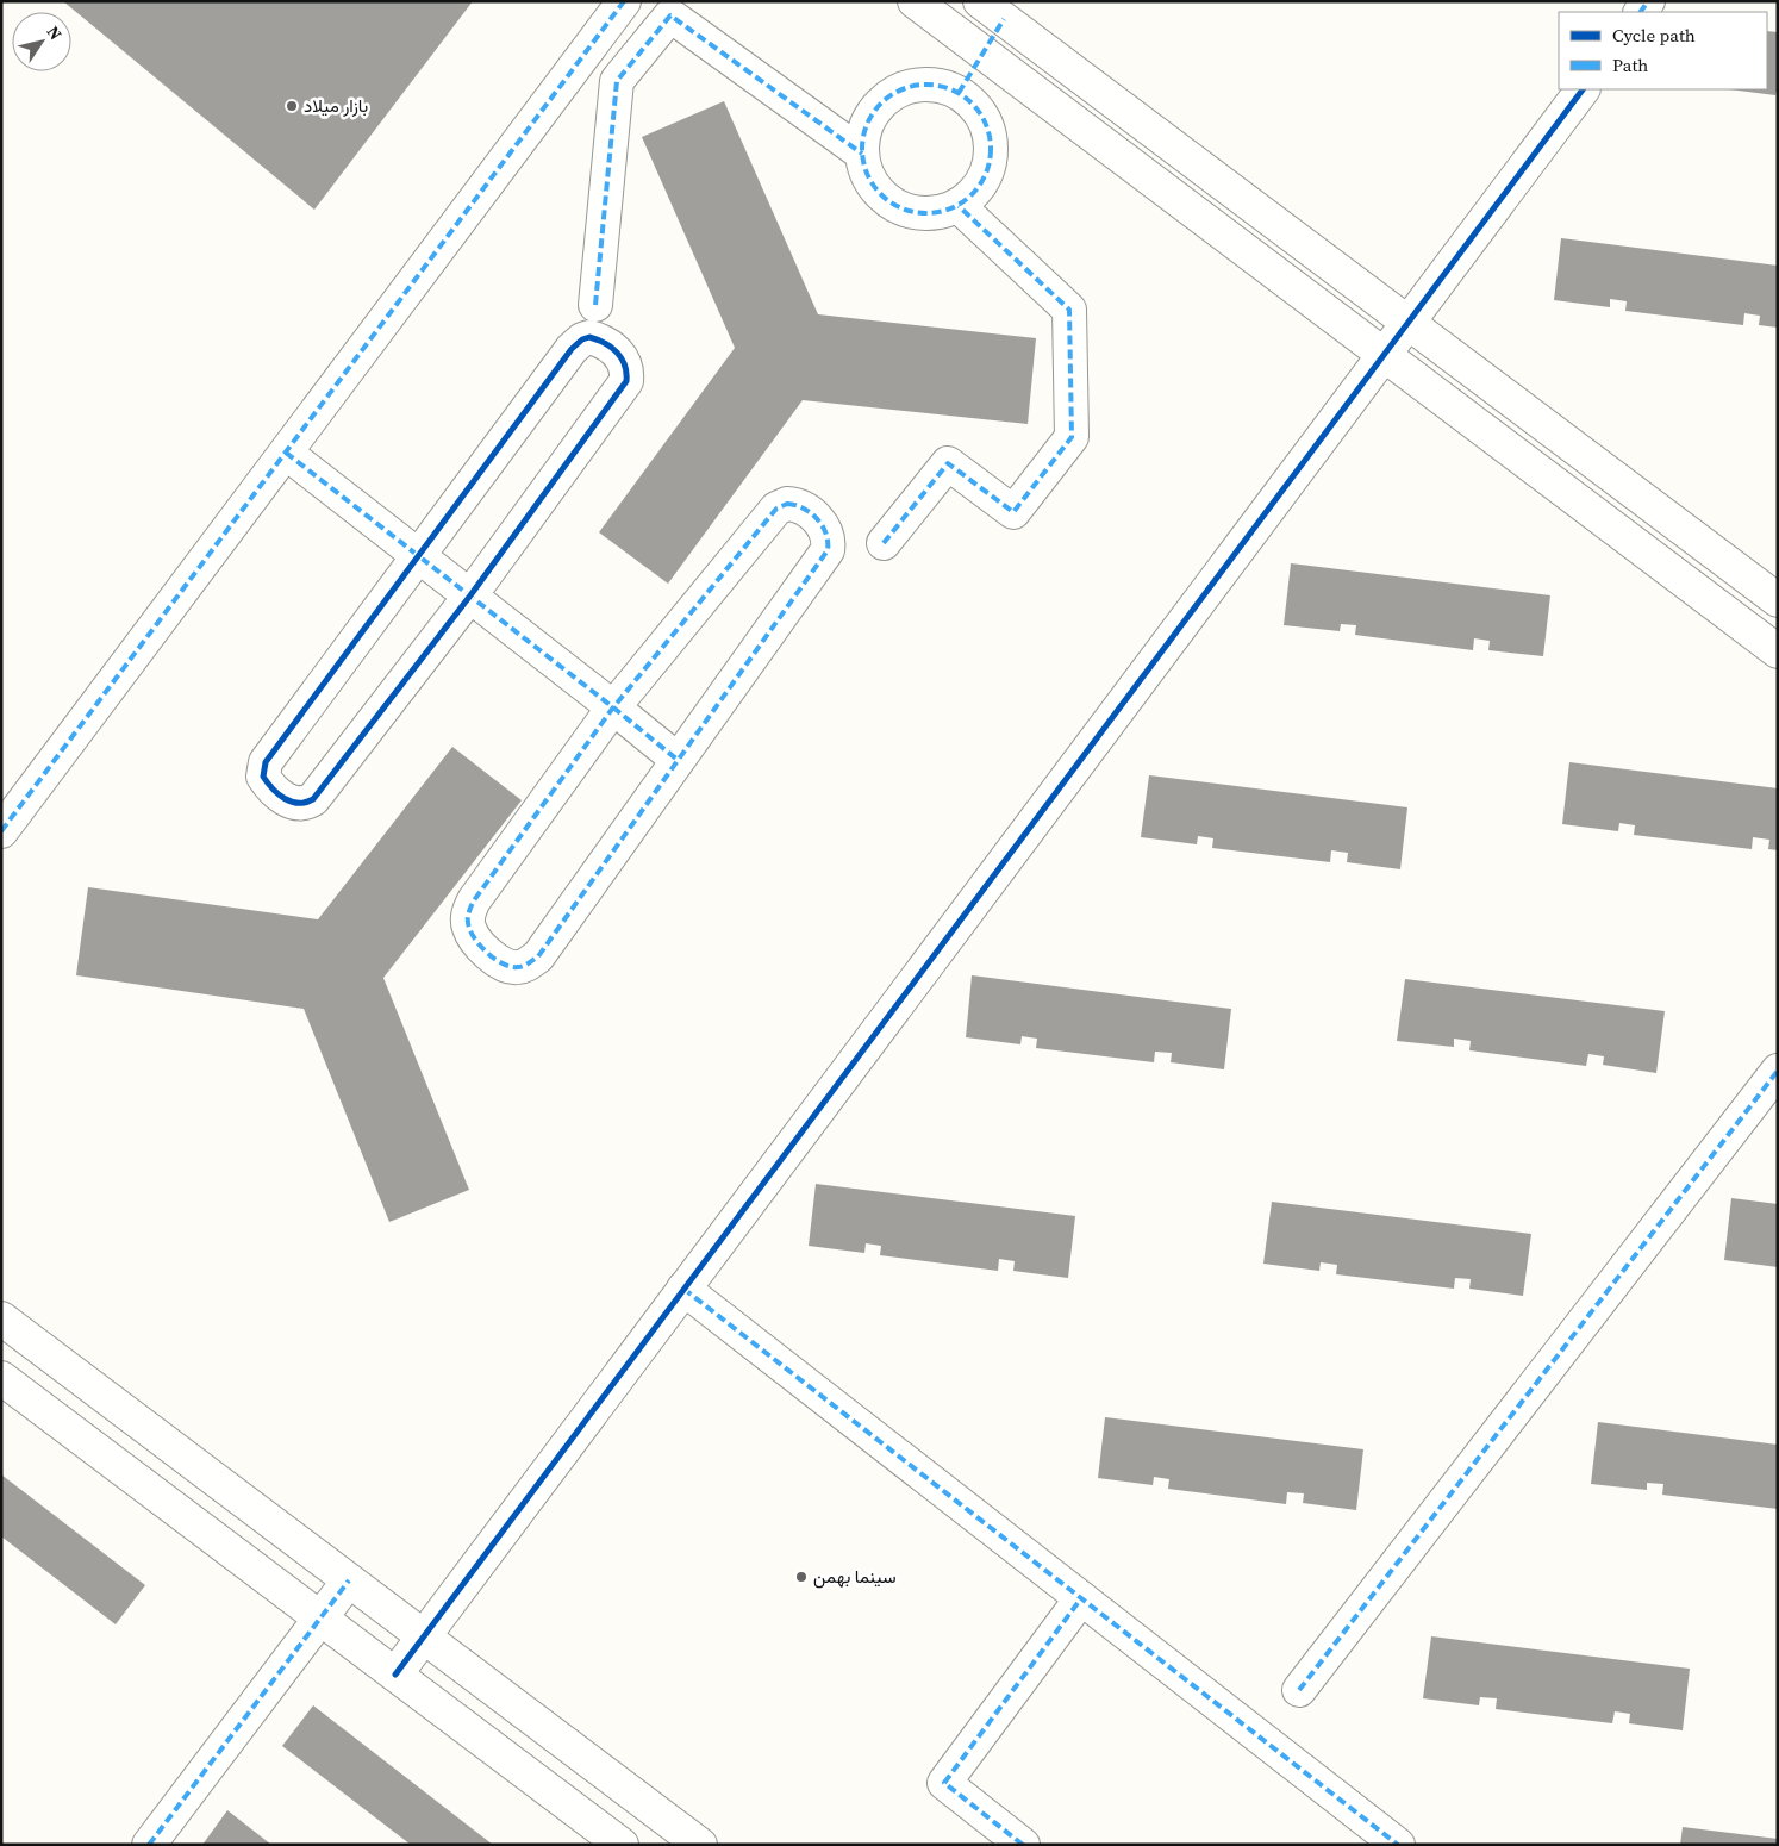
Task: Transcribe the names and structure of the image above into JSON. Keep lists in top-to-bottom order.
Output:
{
  "places": ["بازار میلاد", "سینما بهمن"],
  "legend": ["Cycle path", "Path"],
  "north": "top right"
}
